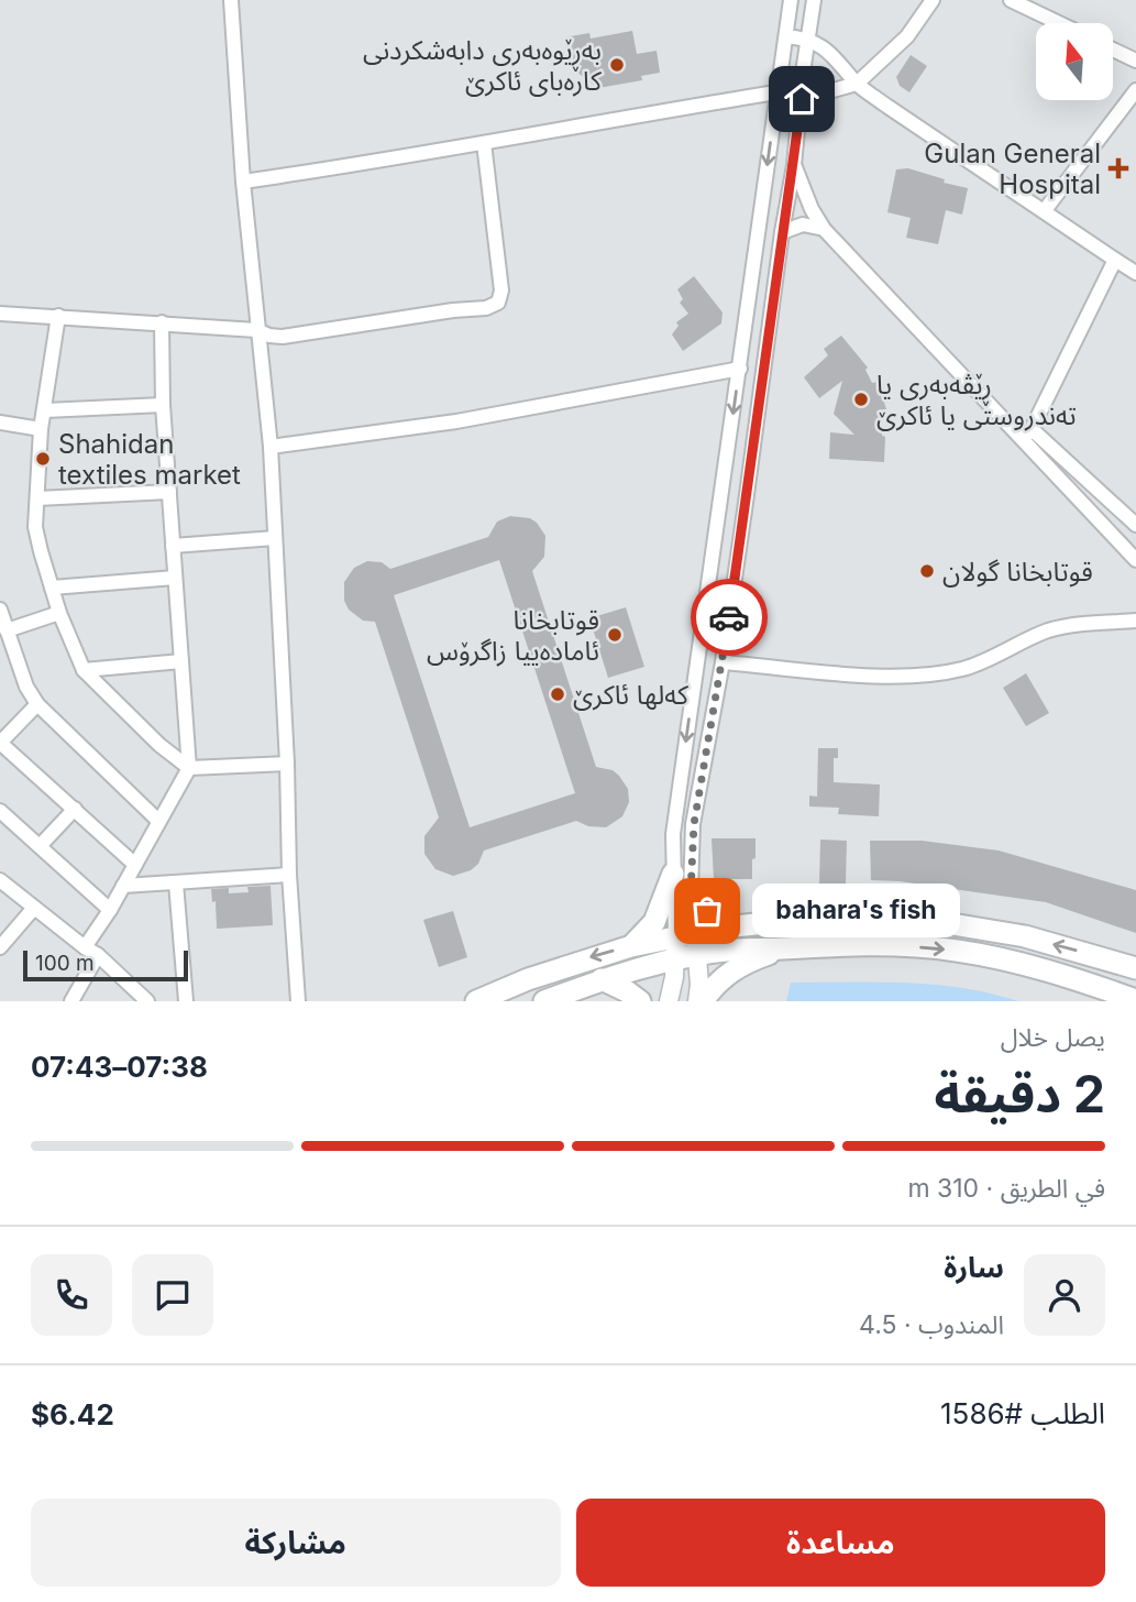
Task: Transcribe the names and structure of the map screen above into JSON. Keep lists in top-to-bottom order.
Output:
{
  "places": {
    "other": [
      "بەڕێوەبەری دابەشکردنی کارەبای ئاکرێ",
      "ڕێڤەبەری یا تەندروستی یا ئاکرێ",
      "Shahidan textiles market",
      "قوتابخانا گولان",
      "قوتابخانا ئامادەییا زاگرۆس",
      "کەلها ئاکرێ",
      "bahara's fish"
    ],
    "health": ["Gulan General Hospital"]
  },
  "scale_bar": "100 m",
  "north": "top",
  "page": {
    "bubble": "bahara's fish",
    "scale": "100 m",
    "heading": ["2 دقيقة", "يصل خلال", "07:38–07:43"],
    "panel": [
      "سارة",
      "المندوب · 4.5",
      "الطلب #1586",
      "$6.42"
    ],
    "bar": "في الطريق · 310 m",
    "buttons": ["مساعدة", "مشاركة"]
  }
}
